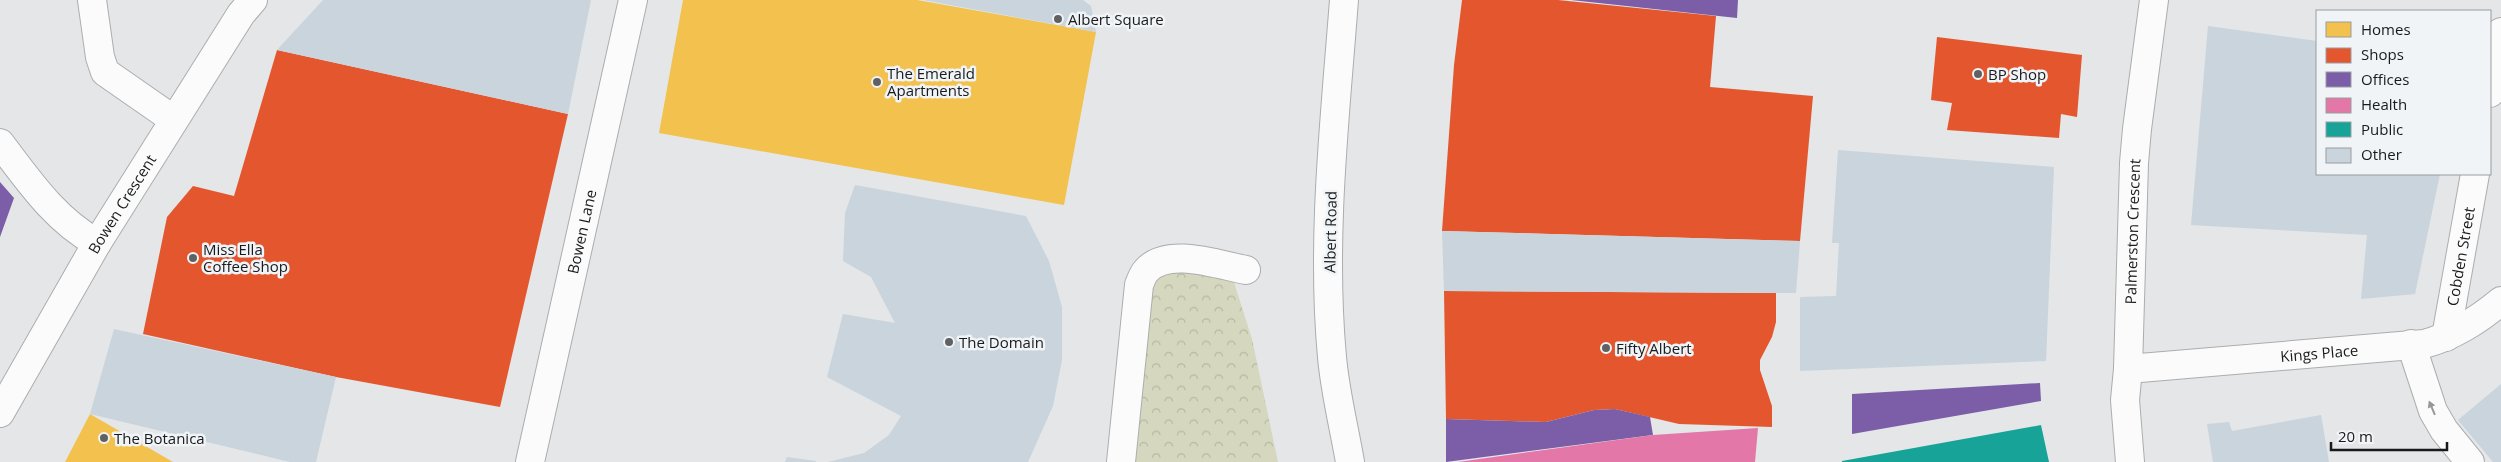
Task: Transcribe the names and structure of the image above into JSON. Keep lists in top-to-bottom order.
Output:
{
  "streets": {
    "street": [
      "Bowen Crescent",
      "Bowen Lane",
      "Palmerston Crescent",
      "Albert Road",
      "Cobden Street",
      "Kings Place"
    ]
  },
  "crossings": [
    ["Palmerston Crescent", "Kings Place"],
    ["Cobden Street", "Kings Place"]
  ],
  "places": [
    "Albert Square",
    "BP Shop",
    "The Emerald Apartments",
    "Miss Ella Coffee Shop",
    "The Domain",
    "Fifty Albert",
    "The Botanica"
  ],
  "legend": [
    "Homes",
    "Shops",
    "Offices",
    "Health",
    "Public",
    "Other"
  ],
  "scale_bar": "20 m"
}
